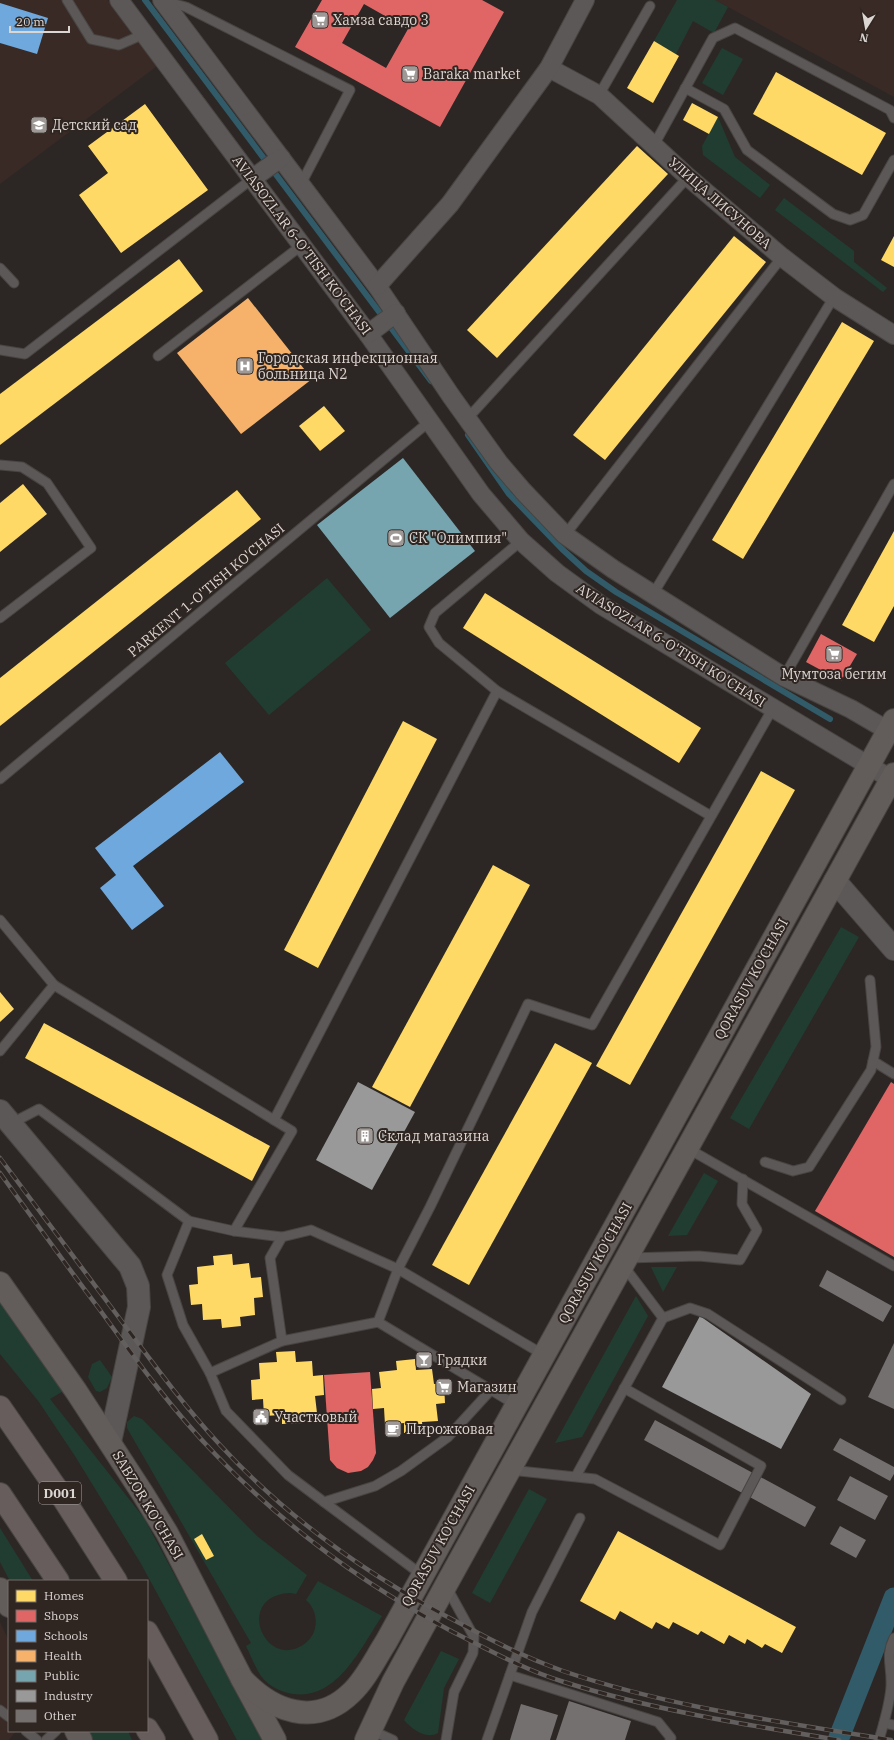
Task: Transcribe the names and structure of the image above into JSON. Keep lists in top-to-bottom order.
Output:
{
  "streets": {
    "highway": ["D001"],
    "main road": ["QORASUV KO'CHASI", "SABZOR KO'CHASI"],
    "street": ["УЛИЦА ЛИСУНОВА", "AVIASOZLAR 6-O'TISH KO'CHASI"],
    "lane": ["PARKENT 1-O'TISH KO'CHASI"]
  },
  "crossings": [
    ["AVIASOZLAR 6-O'TISH KO'CHASI", "PARKENT 1-O'TISH KO'CHASI"],
    ["AVIASOZLAR 6-O'TISH KO'CHASI", "QORASUV KO'CHASI"],
    ["QORASUV KO'CHASI", "SABZOR KO'CHASI"]
  ],
  "places": {
    "supermarket": [
      "Хамза савдо 3",
      "Baraka market",
      "Мумтоза бегим",
      "Магазин"
    ],
    "school or university": ["Детский сад"],
    "hospital": ["Городская инфекционная больница N2"],
    "sports": ["СК \"Олимпия\""],
    "building": ["Склад магазина"],
    "bar": ["Грядки"],
    "public building": ["Участковый"],
    "cafe": ["Пирожковая"]
  },
  "legend": [
    "Homes",
    "Shops",
    "Schools",
    "Health",
    "Public",
    "Industry",
    "Other"
  ],
  "scale_bar": "20 m",
  "north": "bottom"
}
